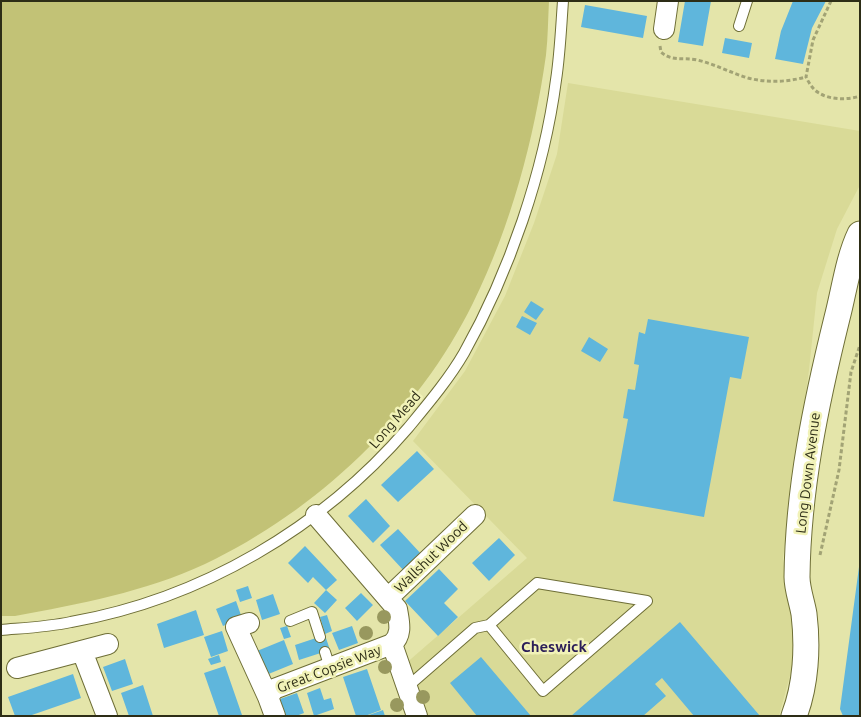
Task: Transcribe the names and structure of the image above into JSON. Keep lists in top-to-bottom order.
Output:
{
  "streets": {
    "street": ["Long Down Avenue", "Wallshut Wood", "Great Copsie Way"],
    "lane": ["Long Mead"]
  },
  "crossings": [
    ["Long Mead", "Wallshut Wood"],
    ["Wallshut Wood", "Great Copsie Way"]
  ],
  "districts": ["Cheswick"]
}
